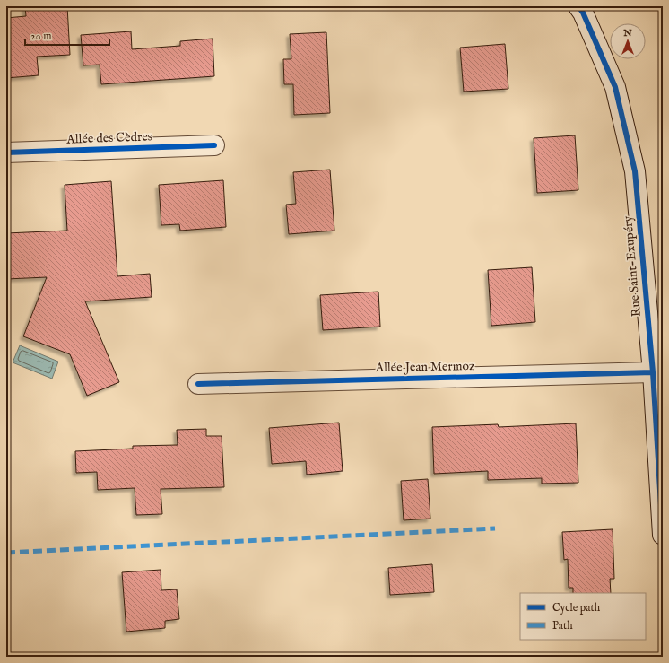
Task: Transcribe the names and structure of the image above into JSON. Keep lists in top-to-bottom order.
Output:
{
  "streets": {
    "street": ["Allée des Cèdres", "Rue Saint-Exupéry", "Allée Jean Mermoz"]
  },
  "crossings": [
    ["Rue Saint-Exupéry", "Allée Jean Mermoz"]
  ],
  "legend": ["Cycle path", "Path"],
  "scale_bar": "20 m",
  "north": "top"
}
